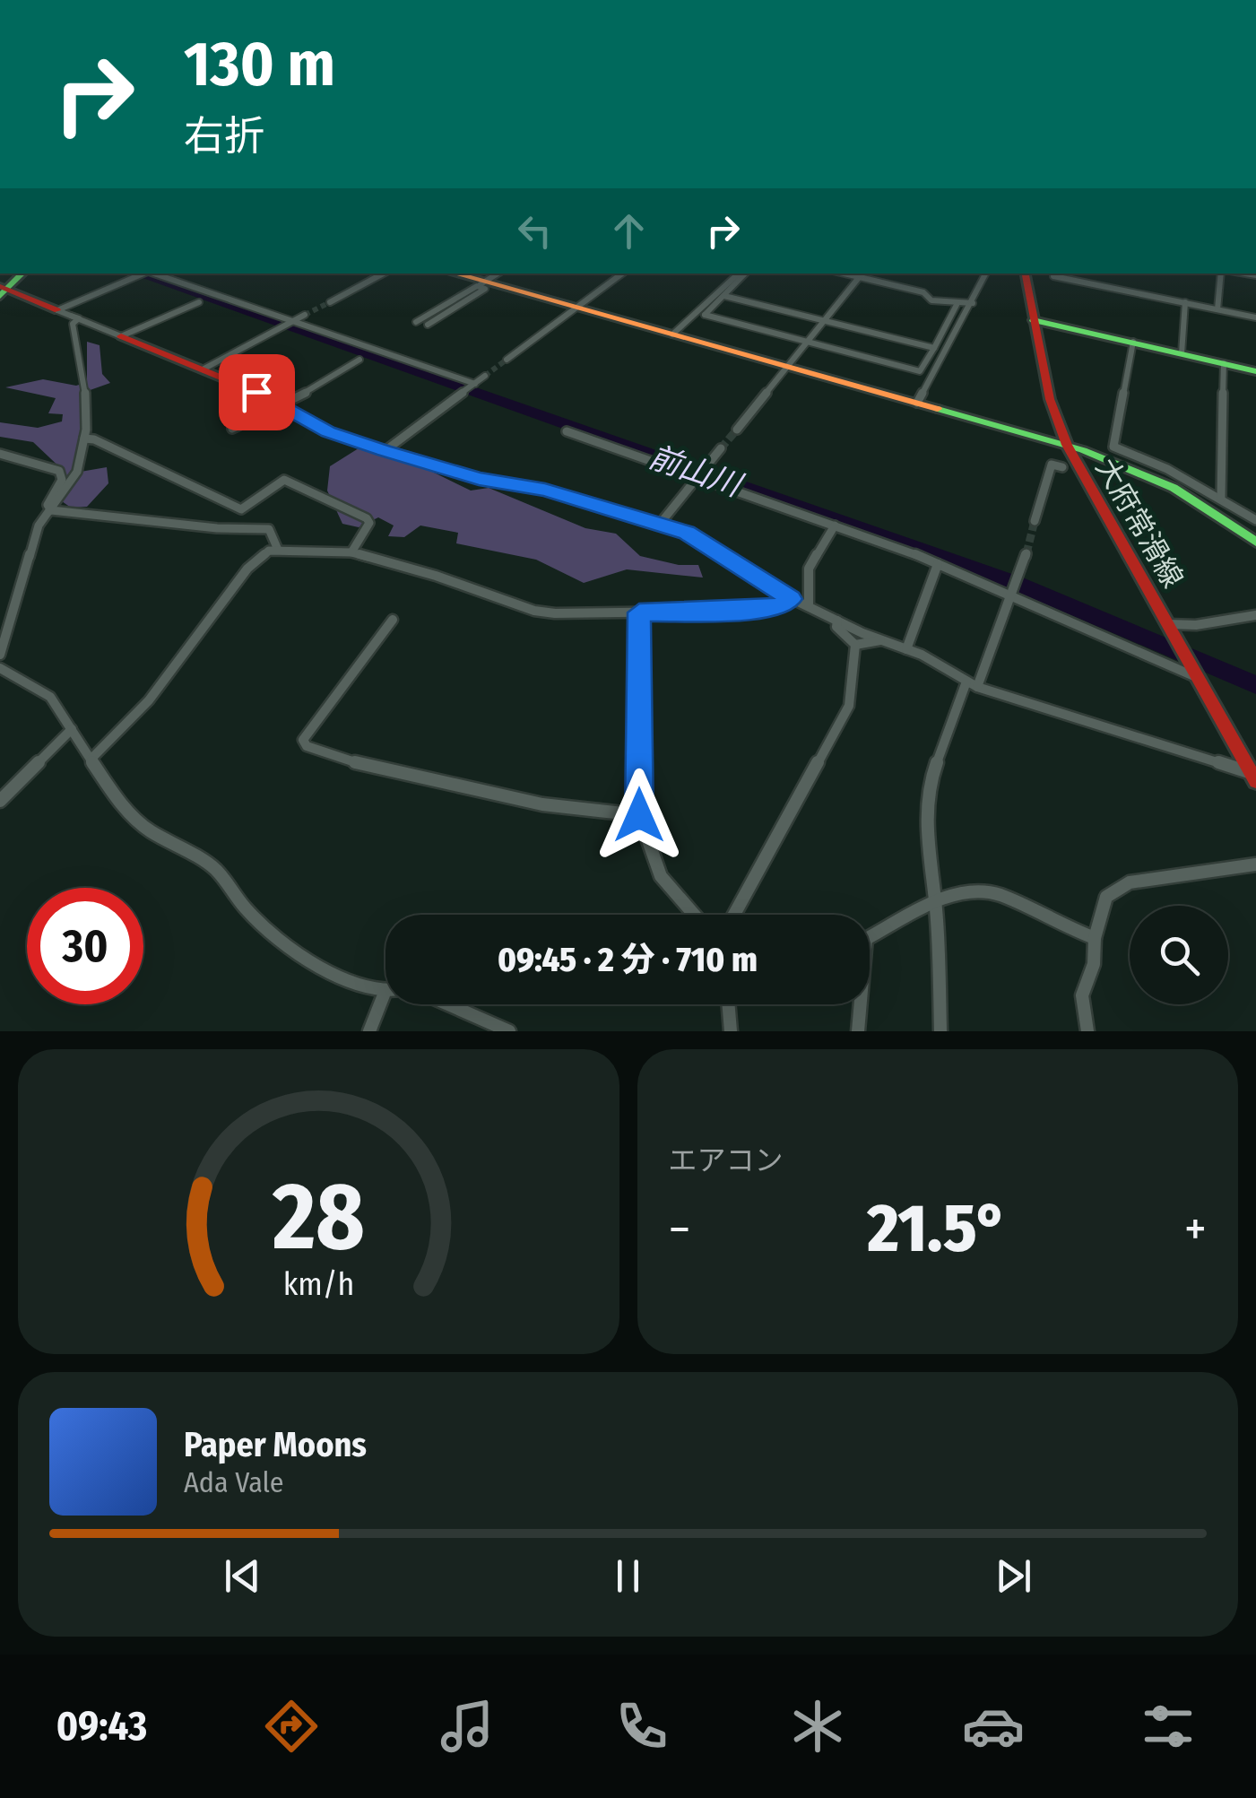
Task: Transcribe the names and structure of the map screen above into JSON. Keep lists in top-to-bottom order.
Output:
{
  "streets": {
    "street": ["大府常滑線"]
  },
  "water": ["前山川"],
  "page": {
    "turn": ["130 m", "右折"],
    "limit": "30",
    "trip": "09:45 · 2 分 · 710 m",
    "tile": "エアコン",
    "heat": ["−", "21.5°", "+"],
    "song": ["Paper Moons", "Ada Vale"],
    "tabs": "09:43",
    "gauge": ["28", "km/h"]
  }
}
